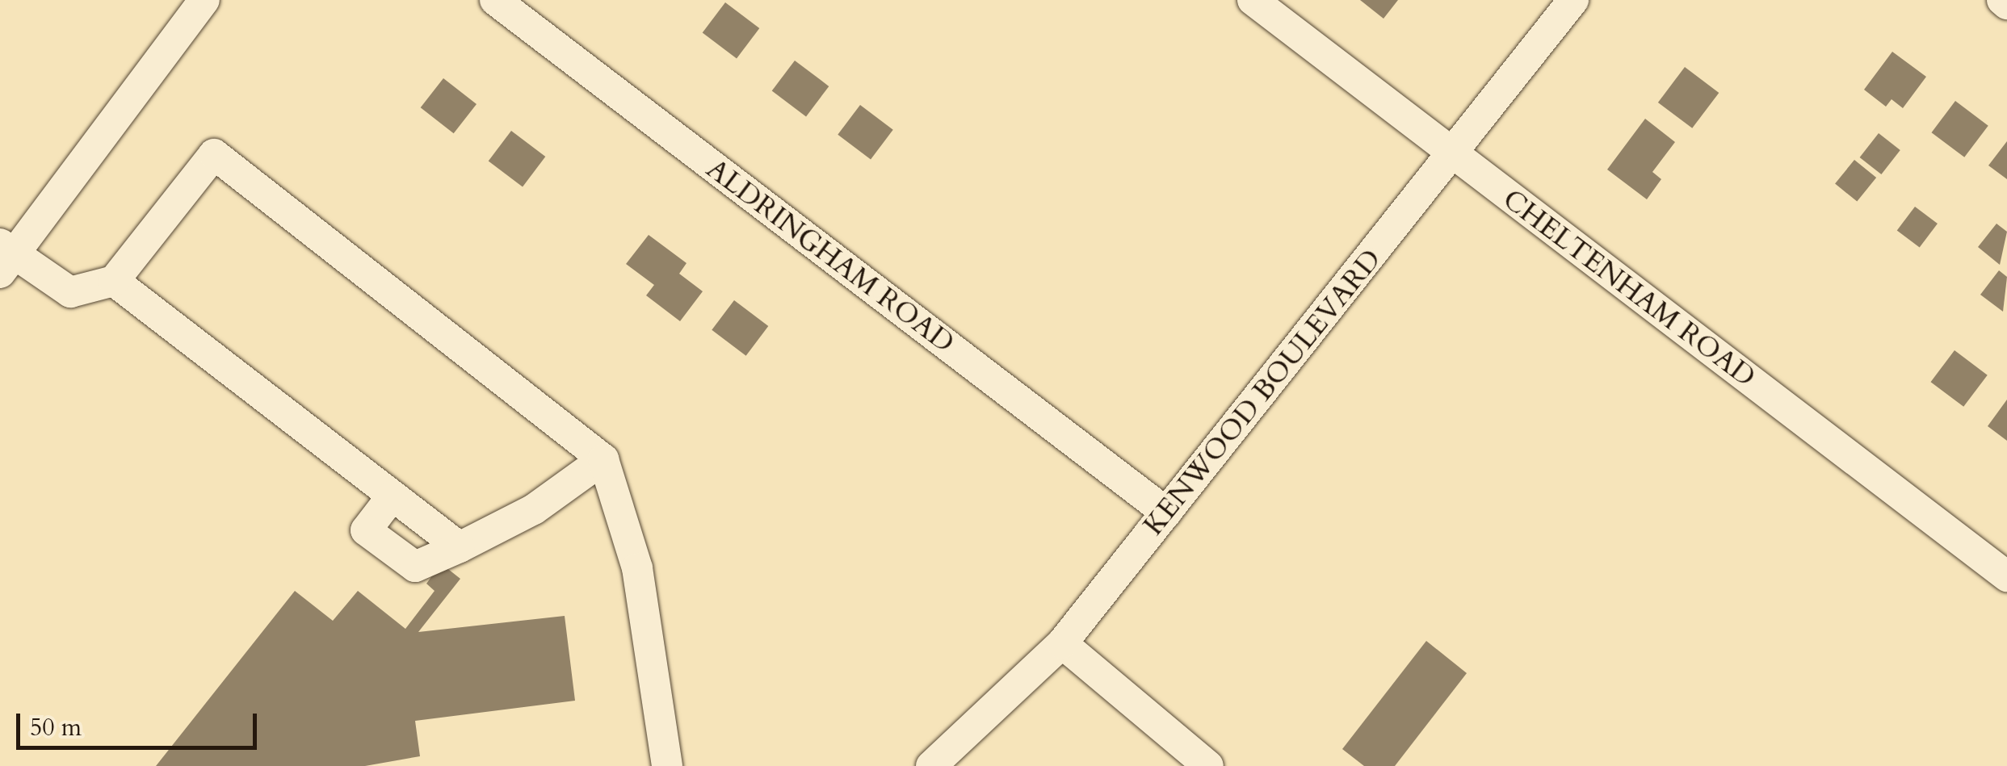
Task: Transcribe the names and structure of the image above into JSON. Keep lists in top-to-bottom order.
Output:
{
  "streets": {
    "street": ["ALDRINGHAM ROAD", "CHELTENHAM ROAD", "KENWOOD BOULEVARD"]
  },
  "crossings": [
    ["ALDRINGHAM ROAD", "KENWOOD BOULEVARD"],
    ["CHELTENHAM ROAD", "KENWOOD BOULEVARD"]
  ],
  "scale_bar": "50 m"
}
